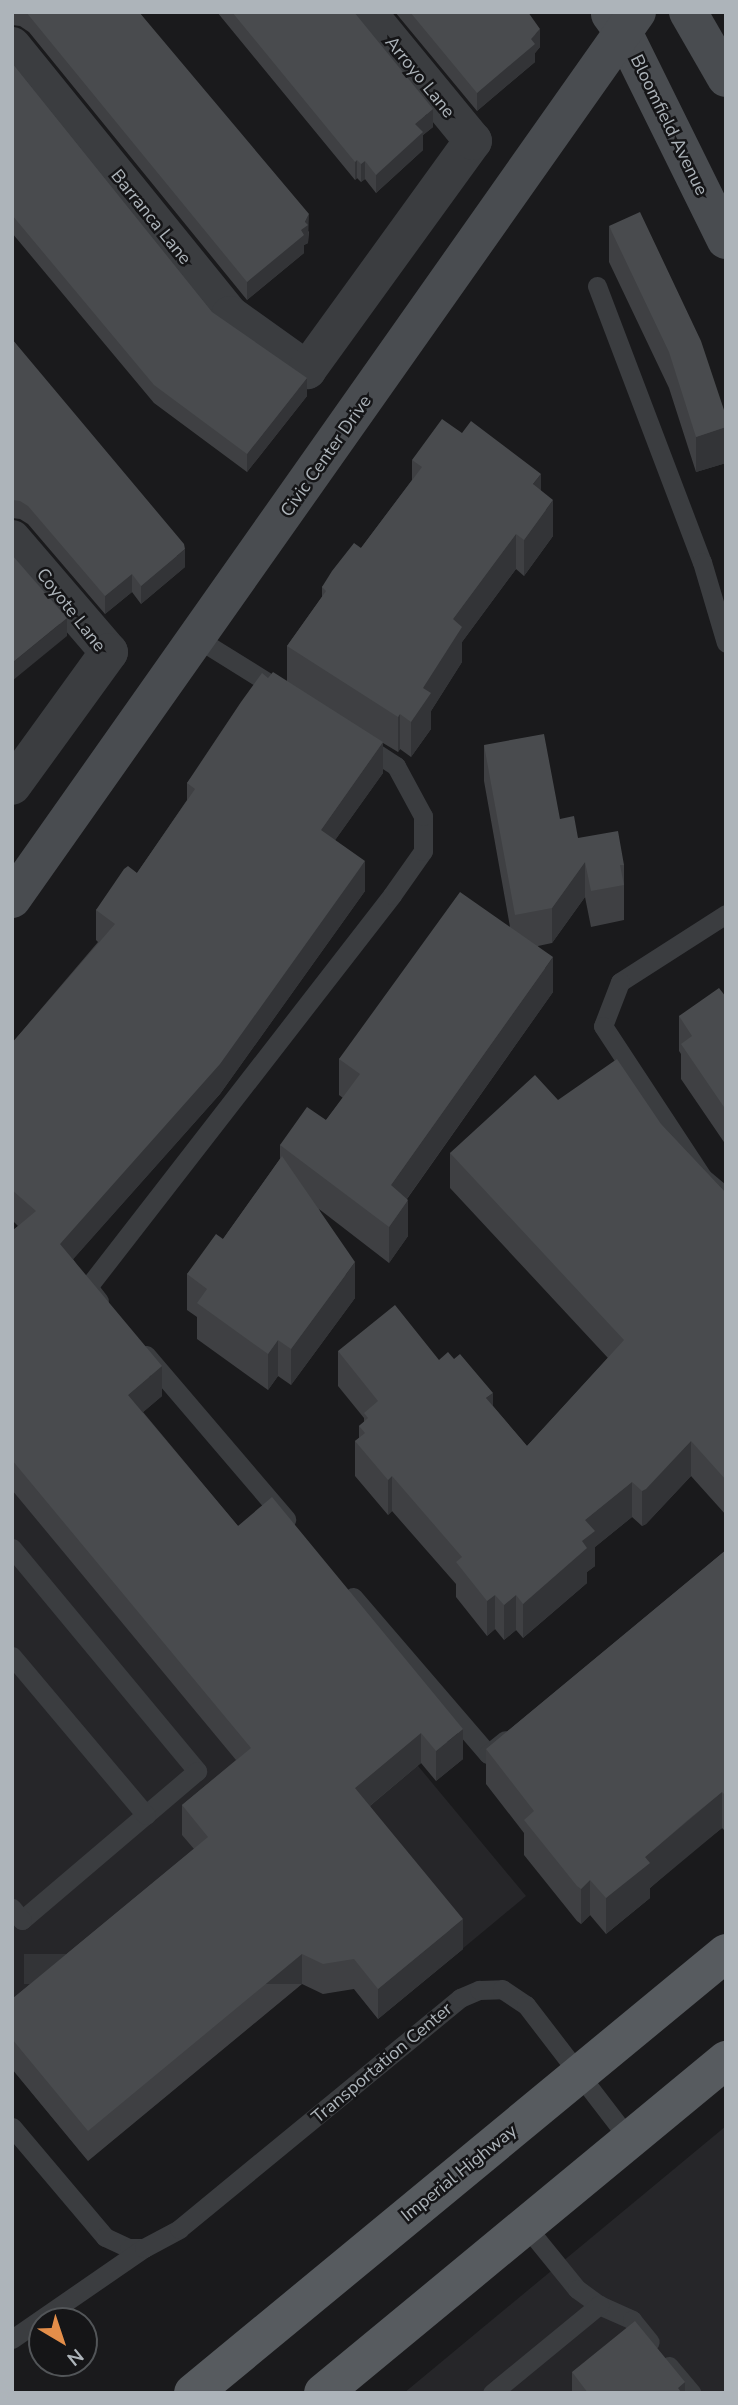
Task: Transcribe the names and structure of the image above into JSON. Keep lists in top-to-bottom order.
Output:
{
  "streets": {
    "main road": ["Imperial Highway"],
    "street": [
      "Arroyo Lane",
      "Bloomfield Avenue",
      "Barranca Lane",
      "Civic Center Drive",
      "Coyote Lane"
    ],
    "lane": ["Transportation Center"]
  },
  "crossings": [
    ["Arroyo Lane", "Barranca Lane"],
    ["Bloomfield Avenue", "Civic Center Drive"],
    ["Transportation Center", "Imperial Highway"]
  ],
  "north": "bottom right"
}
